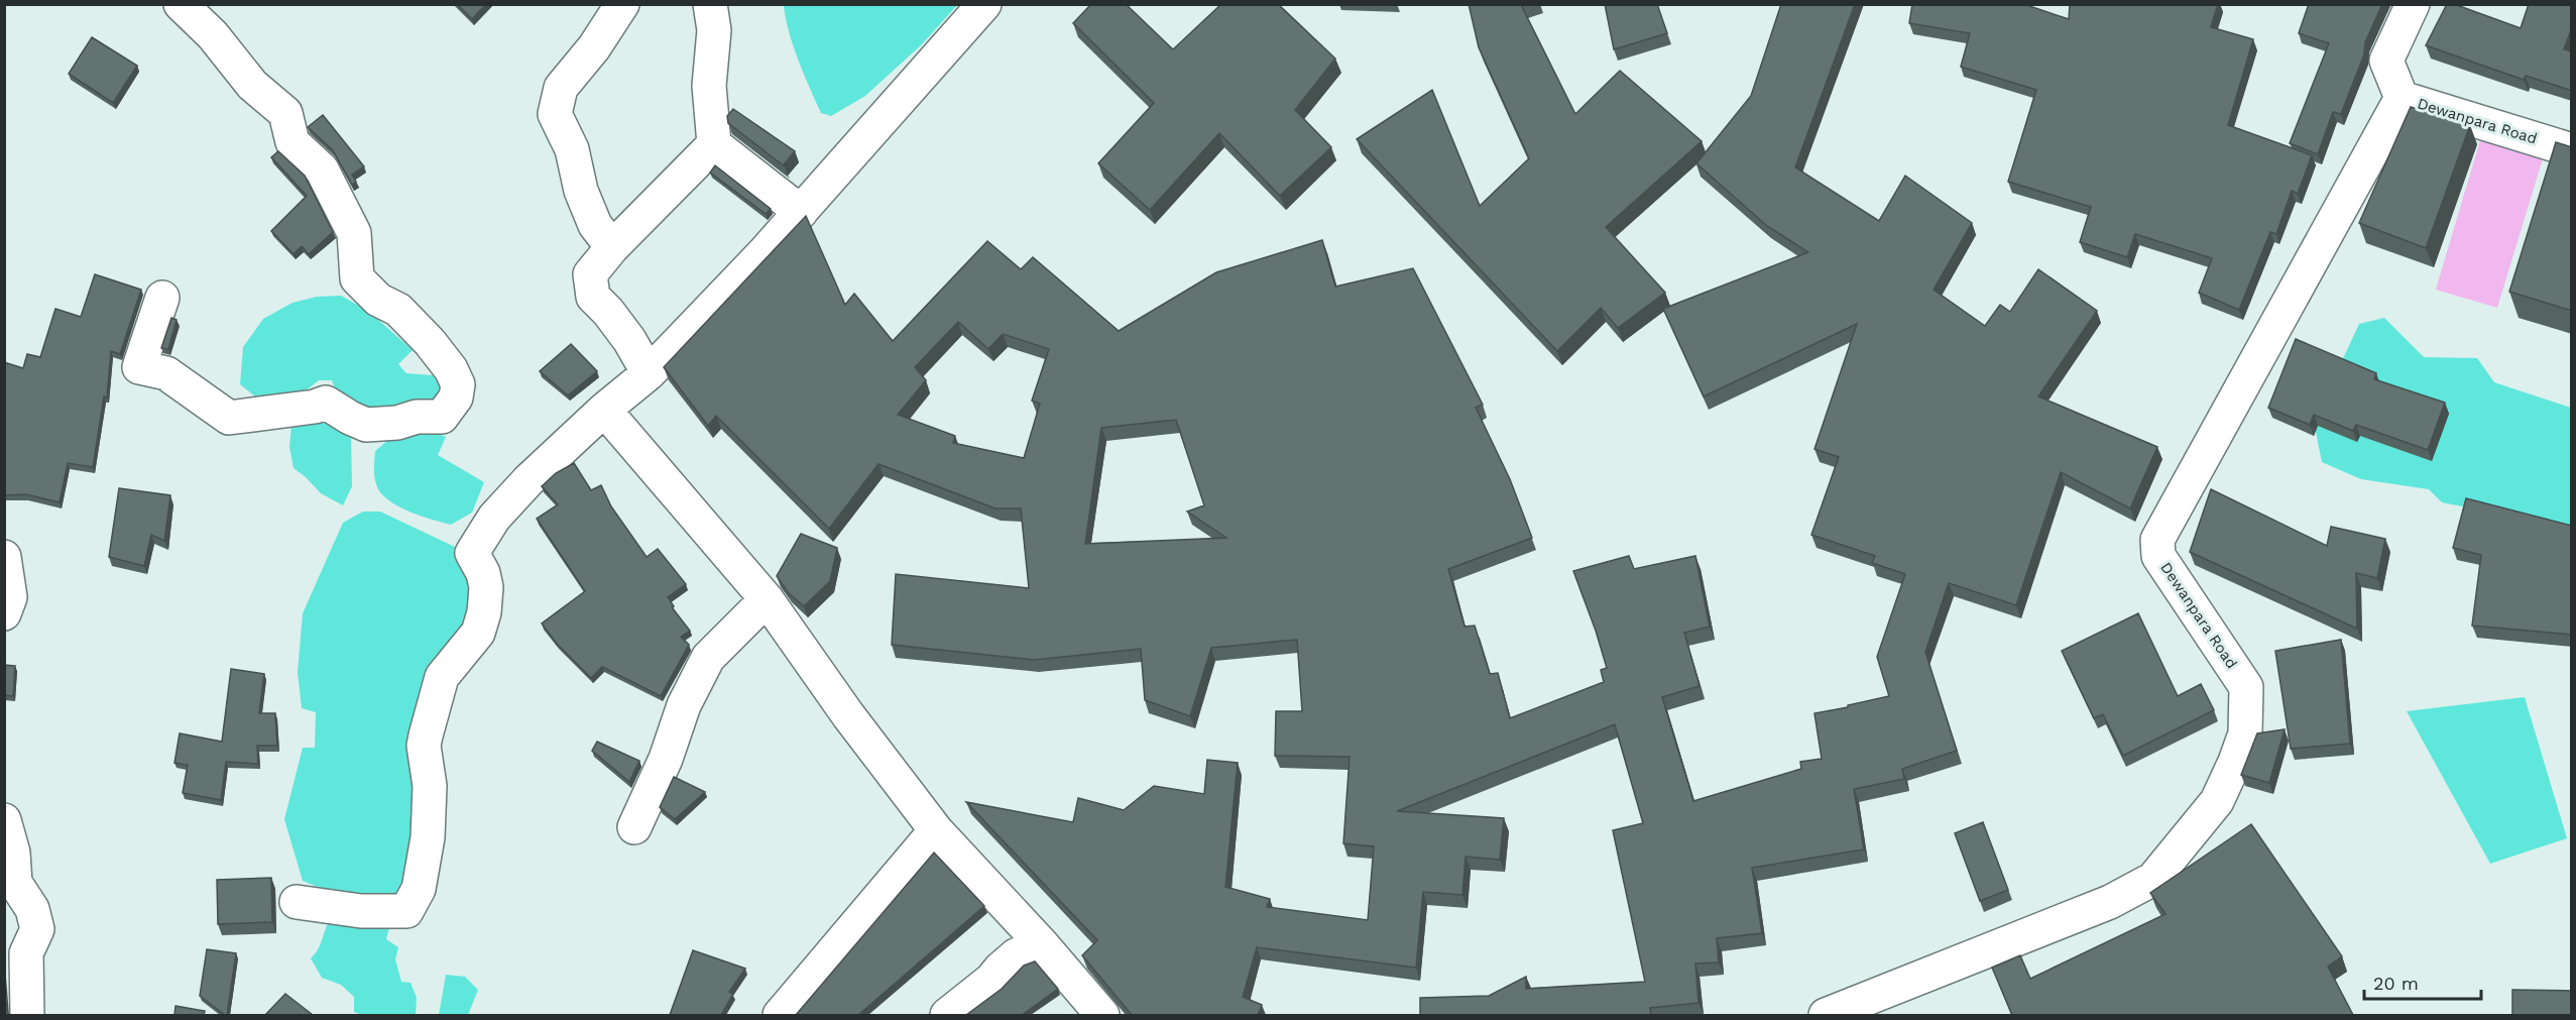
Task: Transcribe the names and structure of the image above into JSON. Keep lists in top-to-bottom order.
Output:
{
  "streets": {
    "street": ["Dewanpara Road"]
  },
  "scale_bar": "20 m"
}
